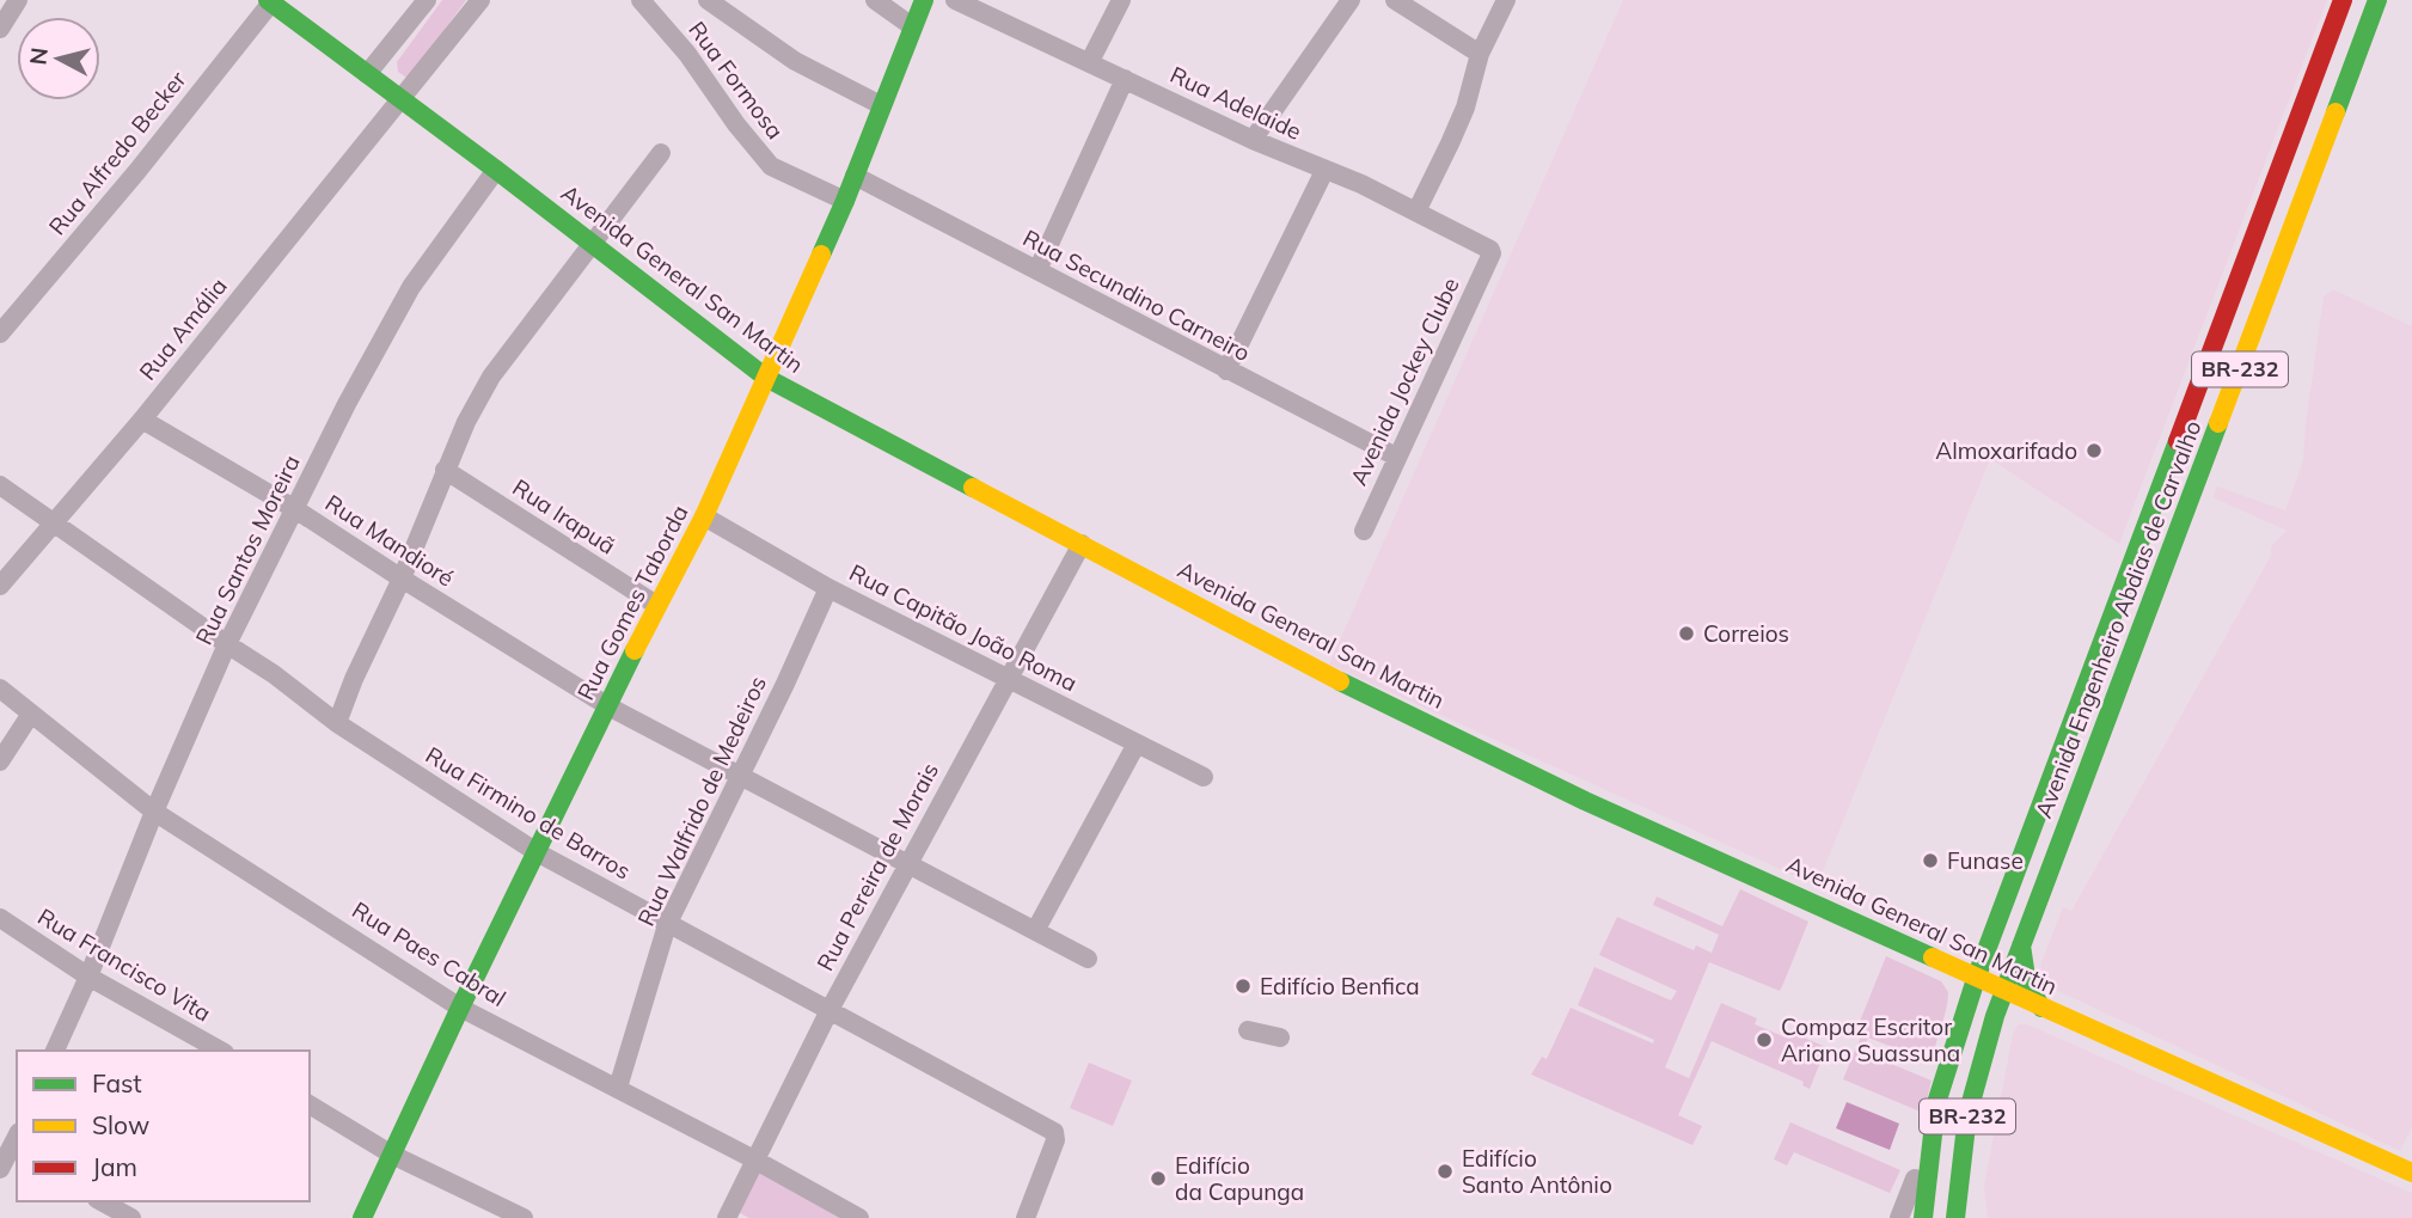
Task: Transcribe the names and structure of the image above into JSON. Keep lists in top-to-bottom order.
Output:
{
  "streets": {
    "main road": [
      "Avenida General San Martin",
      "BR-232",
      "Rua Gomes Taborda",
      "Avenida Engenheiro Abdias de Carvalho"
    ],
    "street": [
      "Rua Formosa",
      "Rua Adelaide",
      "Rua Alfredo Becker",
      "Rua Secundino Carneiro",
      "Rua Amália",
      "Avenida Jockey Clube",
      "Rua Irapuã",
      "Rua Mandioré",
      "Rua Santos Moreira",
      "Rua Capitão João Roma",
      "Rua Walfrido de Medeiros",
      "Rua Firmino de Barros",
      "Rua Pereira de Morais",
      "Rua Paes Cabral",
      "Rua Francisco Vita"
    ]
  },
  "crossings": [
    ["Rua Formosa", "Rua Gomes Taborda"],
    ["Rua Adelaide", "Avenida Jockey Clube"],
    ["Rua Alfredo Becker", "Avenida General San Martin"],
    ["Avenida General San Martin", "Rua Amália"],
    ["Avenida General San Martin", "Rua Santos Moreira"],
    ["Avenida General San Martin", "Rua Gomes Taborda"],
    ["Avenida General San Martin", "Avenida Engenheiro Abdias de Carvalho"],
    ["Avenida General San Martin", "Rua Pereira de Morais"],
    ["Rua Secundino Carneiro", "Avenida Jockey Clube"],
    ["Rua Secundino Carneiro", "Rua Gomes Taborda"],
    ["Rua Amália", "Rua Mandioré"],
    ["Rua Amália", "Rua Firmino de Barros"],
    ["Rua Irapuã", "Rua Gomes Taborda"],
    ["Rua Mandioré", "Rua Santos Moreira"],
    ["Rua Mandioré", "Rua Gomes Taborda"],
    ["Rua Mandioré", "Rua Walfrido de Medeiros"],
    ["Rua Mandioré", "Rua Pereira de Morais"],
    ["Rua Santos Moreira", "Rua Firmino de Barros"],
    ["Rua Santos Moreira", "Rua Paes Cabral"],
    ["Rua Santos Moreira", "Rua Francisco Vita"],
    ["Rua Gomes Taborda", "Rua Capitão João Roma"],
    ["Rua Gomes Taborda", "Rua Firmino de Barros"],
    ["Rua Gomes Taborda", "Rua Paes Cabral"],
    ["Rua Capitão João Roma", "Rua Walfrido de Medeiros"],
    ["Rua Capitão João Roma", "Rua Pereira de Morais"],
    ["Rua Walfrido de Medeiros", "Rua Firmino de Barros"],
    ["Rua Walfrido de Medeiros", "Rua Paes Cabral"],
    ["Rua Firmino de Barros", "Rua Pereira de Morais"],
    ["Rua Pereira de Morais", "Rua Paes Cabral"]
  ],
  "places": [
    "Almoxarifado",
    "Correios",
    "Funase",
    "Edifício Benfica",
    "Compaz Escritor Ariano Suassuna",
    "Edifício Santo Antônio",
    "Edifício da Capunga"
  ],
  "legend": ["Fast", "Slow", "Jam"],
  "north": "left"
}
